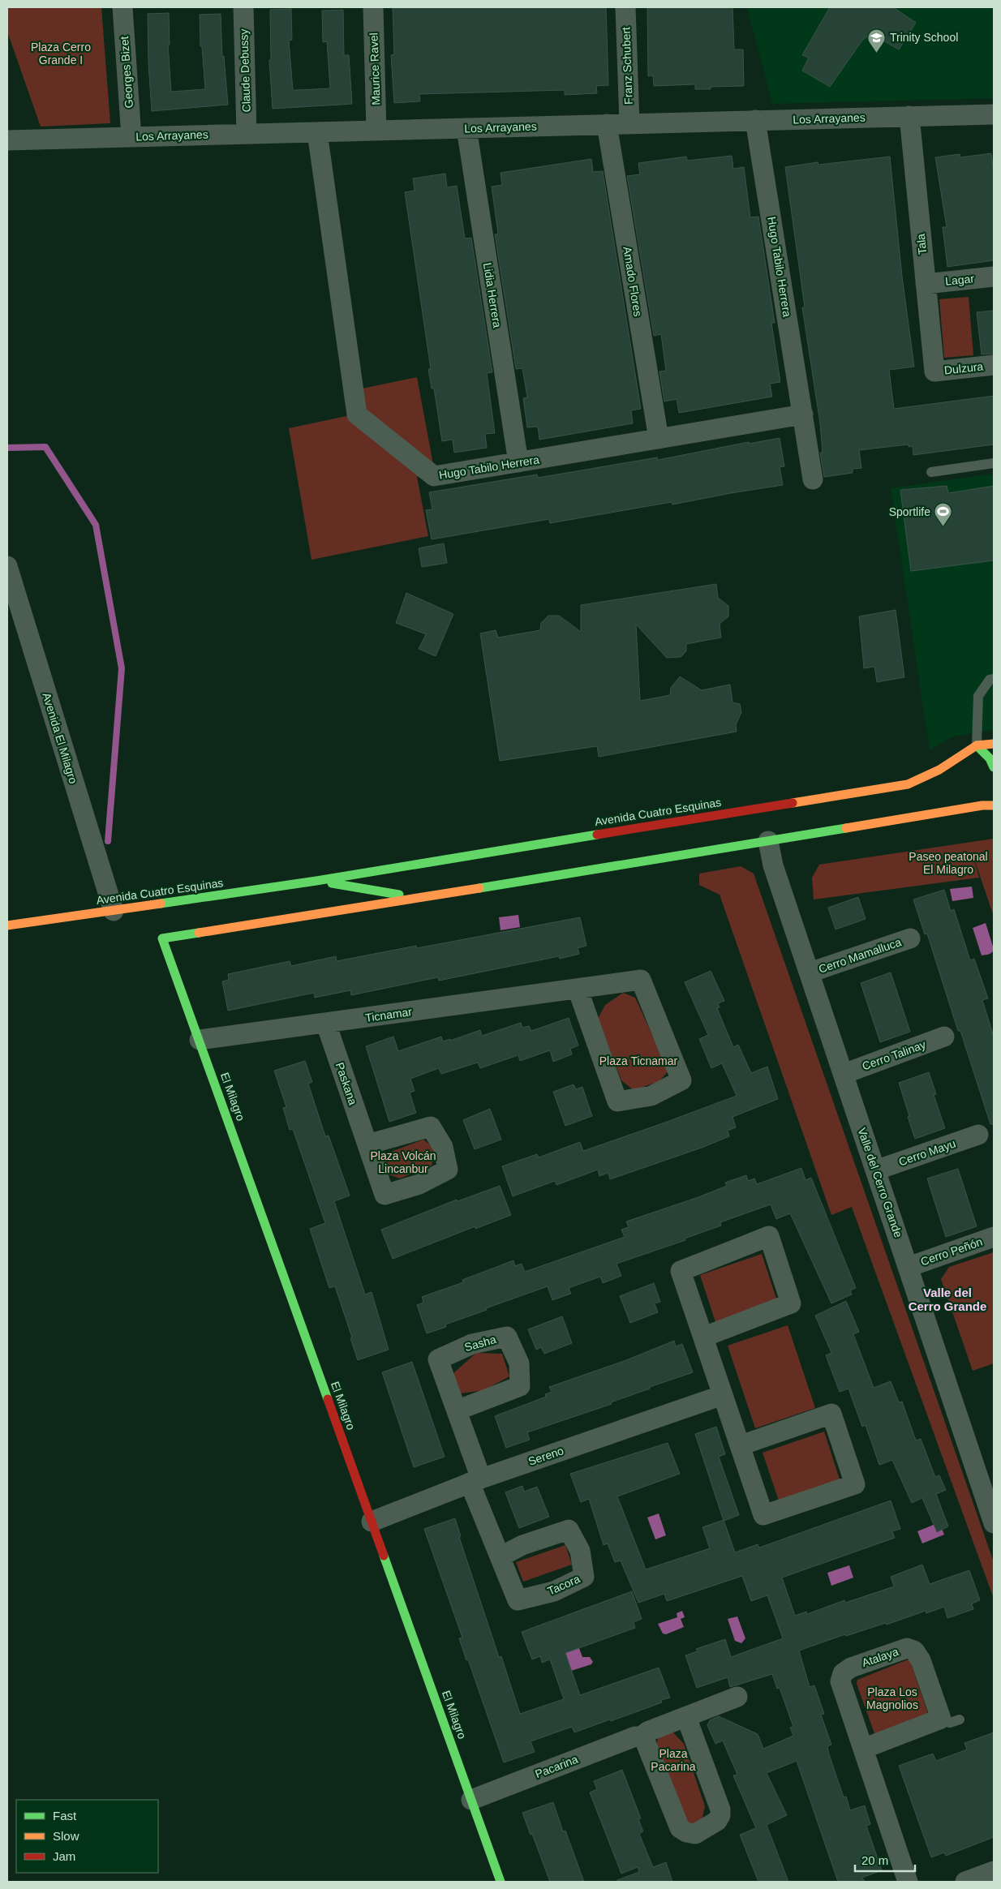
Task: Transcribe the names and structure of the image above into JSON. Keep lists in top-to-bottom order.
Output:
{
  "streets": {
    "main road": ["Avenida Cuatro Esquinas", "El Milagro"],
    "street": [
      "Franz Schubert",
      "Maurice Ravel",
      "Claude Debussy",
      "Georges Bizet",
      "Los Arrayanes",
      "Tala",
      "Hugo Tabilo Herrera",
      "Lagar",
      "Amado Flores",
      "Lidia Herrera",
      "Dulzura",
      "Avenida El Milagro",
      "Cerro Mamalluca",
      "Ticnamar",
      "Cerro Talinay",
      "Paskana",
      "Cerro Mayu",
      "Valle del Cerro Grande",
      "Cerro Peñón",
      "Sereno",
      "Atalaya",
      "Pacarina"
    ]
  },
  "crossings": [
    ["Franz Schubert", "Los Arrayanes"],
    ["Maurice Ravel", "Los Arrayanes"],
    ["Claude Debussy", "Los Arrayanes"],
    ["Georges Bizet", "Los Arrayanes"],
    ["Los Arrayanes", "Tala"],
    ["Los Arrayanes", "Hugo Tabilo Herrera"],
    ["Los Arrayanes", "Amado Flores"],
    ["Los Arrayanes", "Lidia Herrera"],
    ["Tala", "Lagar"],
    ["Tala", "Dulzura"],
    ["Hugo Tabilo Herrera", "Amado Flores"],
    ["Hugo Tabilo Herrera", "Lidia Herrera"],
    ["Avenida El Milagro", "Avenida Cuatro Esquinas"],
    ["Avenida Cuatro Esquinas", "El Milagro"],
    ["Avenida Cuatro Esquinas", "Valle del Cerro Grande"],
    ["Cerro Mamalluca", "Valle del Cerro Grande"],
    ["Ticnamar", "Paskana"],
    ["Ticnamar", "El Milagro"],
    ["Cerro Talinay", "Valle del Cerro Grande"],
    ["El Milagro", "Sereno"],
    ["El Milagro", "Pacarina"],
    ["Cerro Mayu", "Valle del Cerro Grande"],
    ["Valle del Cerro Grande", "Cerro Peñón"]
  ],
  "districts": ["Valle del Cerro Grande"],
  "parks": [
    "Plaza Cerro Grande I",
    "Paseo peatonal El Milagro",
    "Plaza Ticnamar",
    "Plaza Volcán Lincanbur",
    "Plaza Los Magnolios",
    "Plaza Pacarina"
  ],
  "places": {
    "school or university": ["Trinity School"],
    "sports": ["Sportlife"]
  },
  "legend": ["Fast", "Slow", "Jam"],
  "scale_bar": "20 m"
}
